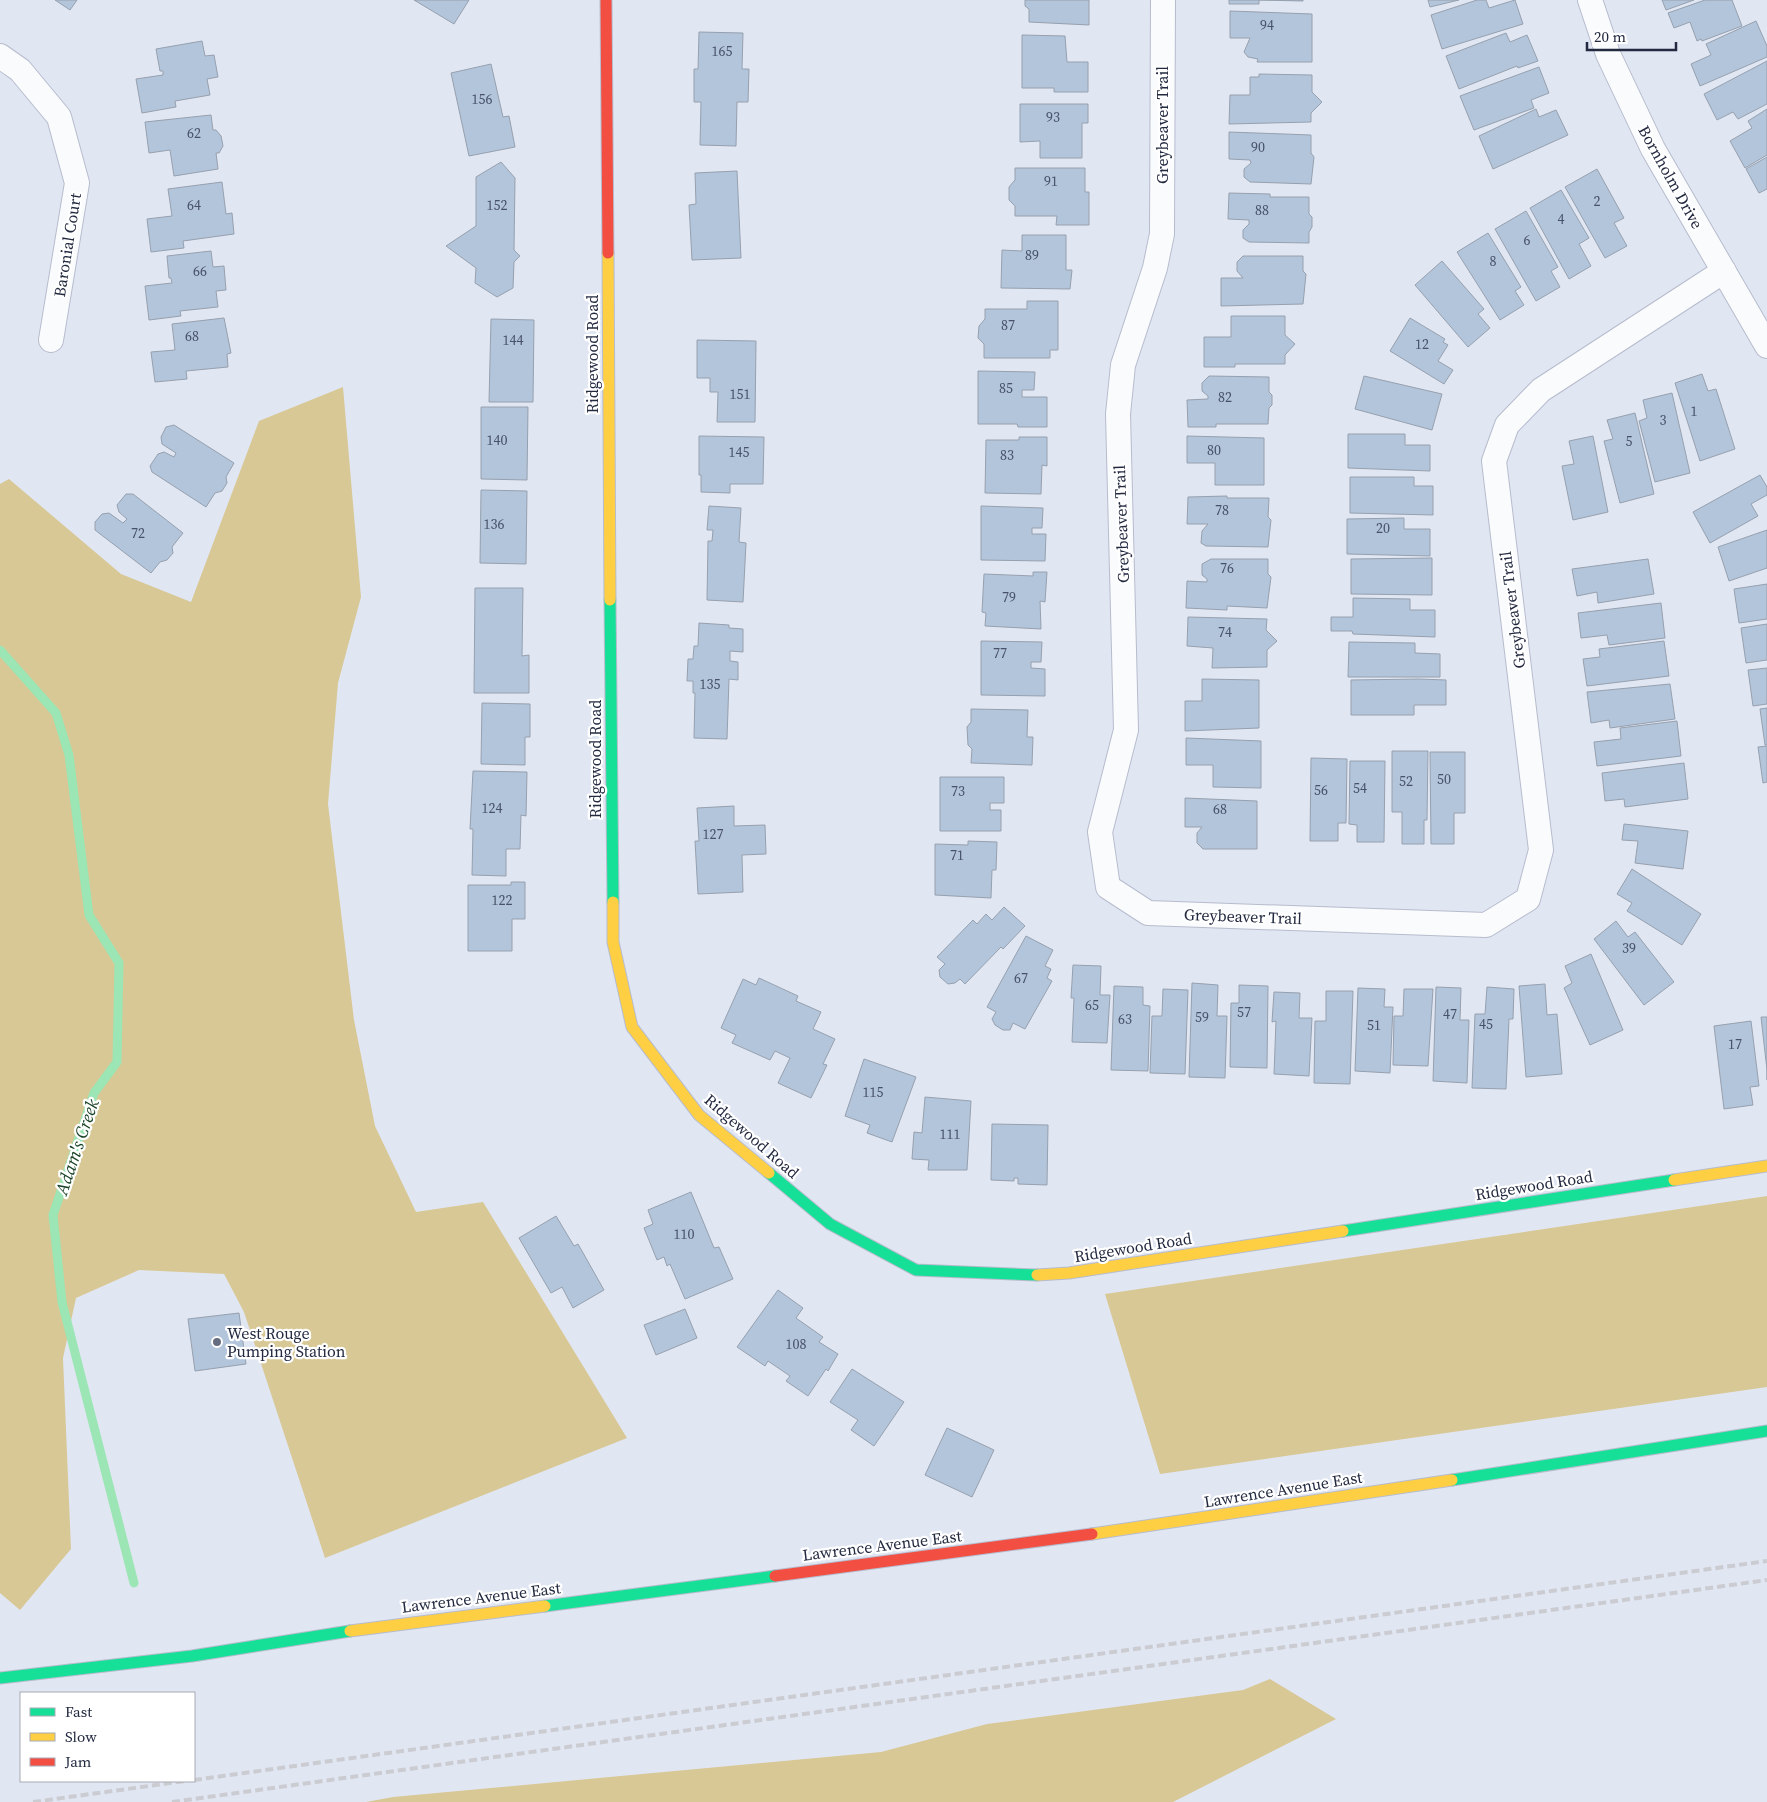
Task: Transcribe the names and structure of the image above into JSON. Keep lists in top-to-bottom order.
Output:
{
  "streets": {
    "street": [
      "Greybeaver Trail",
      "Bornholm Drive",
      "Baronial Court",
      "Ridgewood Road",
      "Lawrence Avenue East"
    ]
  },
  "crossings": [
    ["Greybeaver Trail", "Bornholm Drive"]
  ],
  "water": ["Adam's Creek"],
  "places": ["West Rouge Pumping Station"],
  "house_numbers": [
    "94",
    "165",
    "156",
    "93",
    "62",
    "90",
    "91",
    "2",
    "64",
    "152",
    "88",
    "4",
    "6",
    "89",
    "8",
    "66",
    "87",
    "68",
    "144",
    "12",
    "85",
    "151",
    "82",
    "1",
    "3",
    "140",
    "5",
    "80",
    "145",
    "83",
    "78",
    "136",
    "20",
    "72",
    "76",
    "79",
    "74",
    "77",
    "135",
    "50",
    "52",
    "54",
    "56",
    "73",
    "124",
    "68",
    "127",
    "71",
    "122",
    "39",
    "67",
    "65",
    "57",
    "47",
    "59",
    "63",
    "45",
    "51",
    "17",
    "115",
    "111",
    "110",
    "108"
  ],
  "legend": ["Fast", "Slow", "Jam"],
  "scale_bar": "20 m"
}
